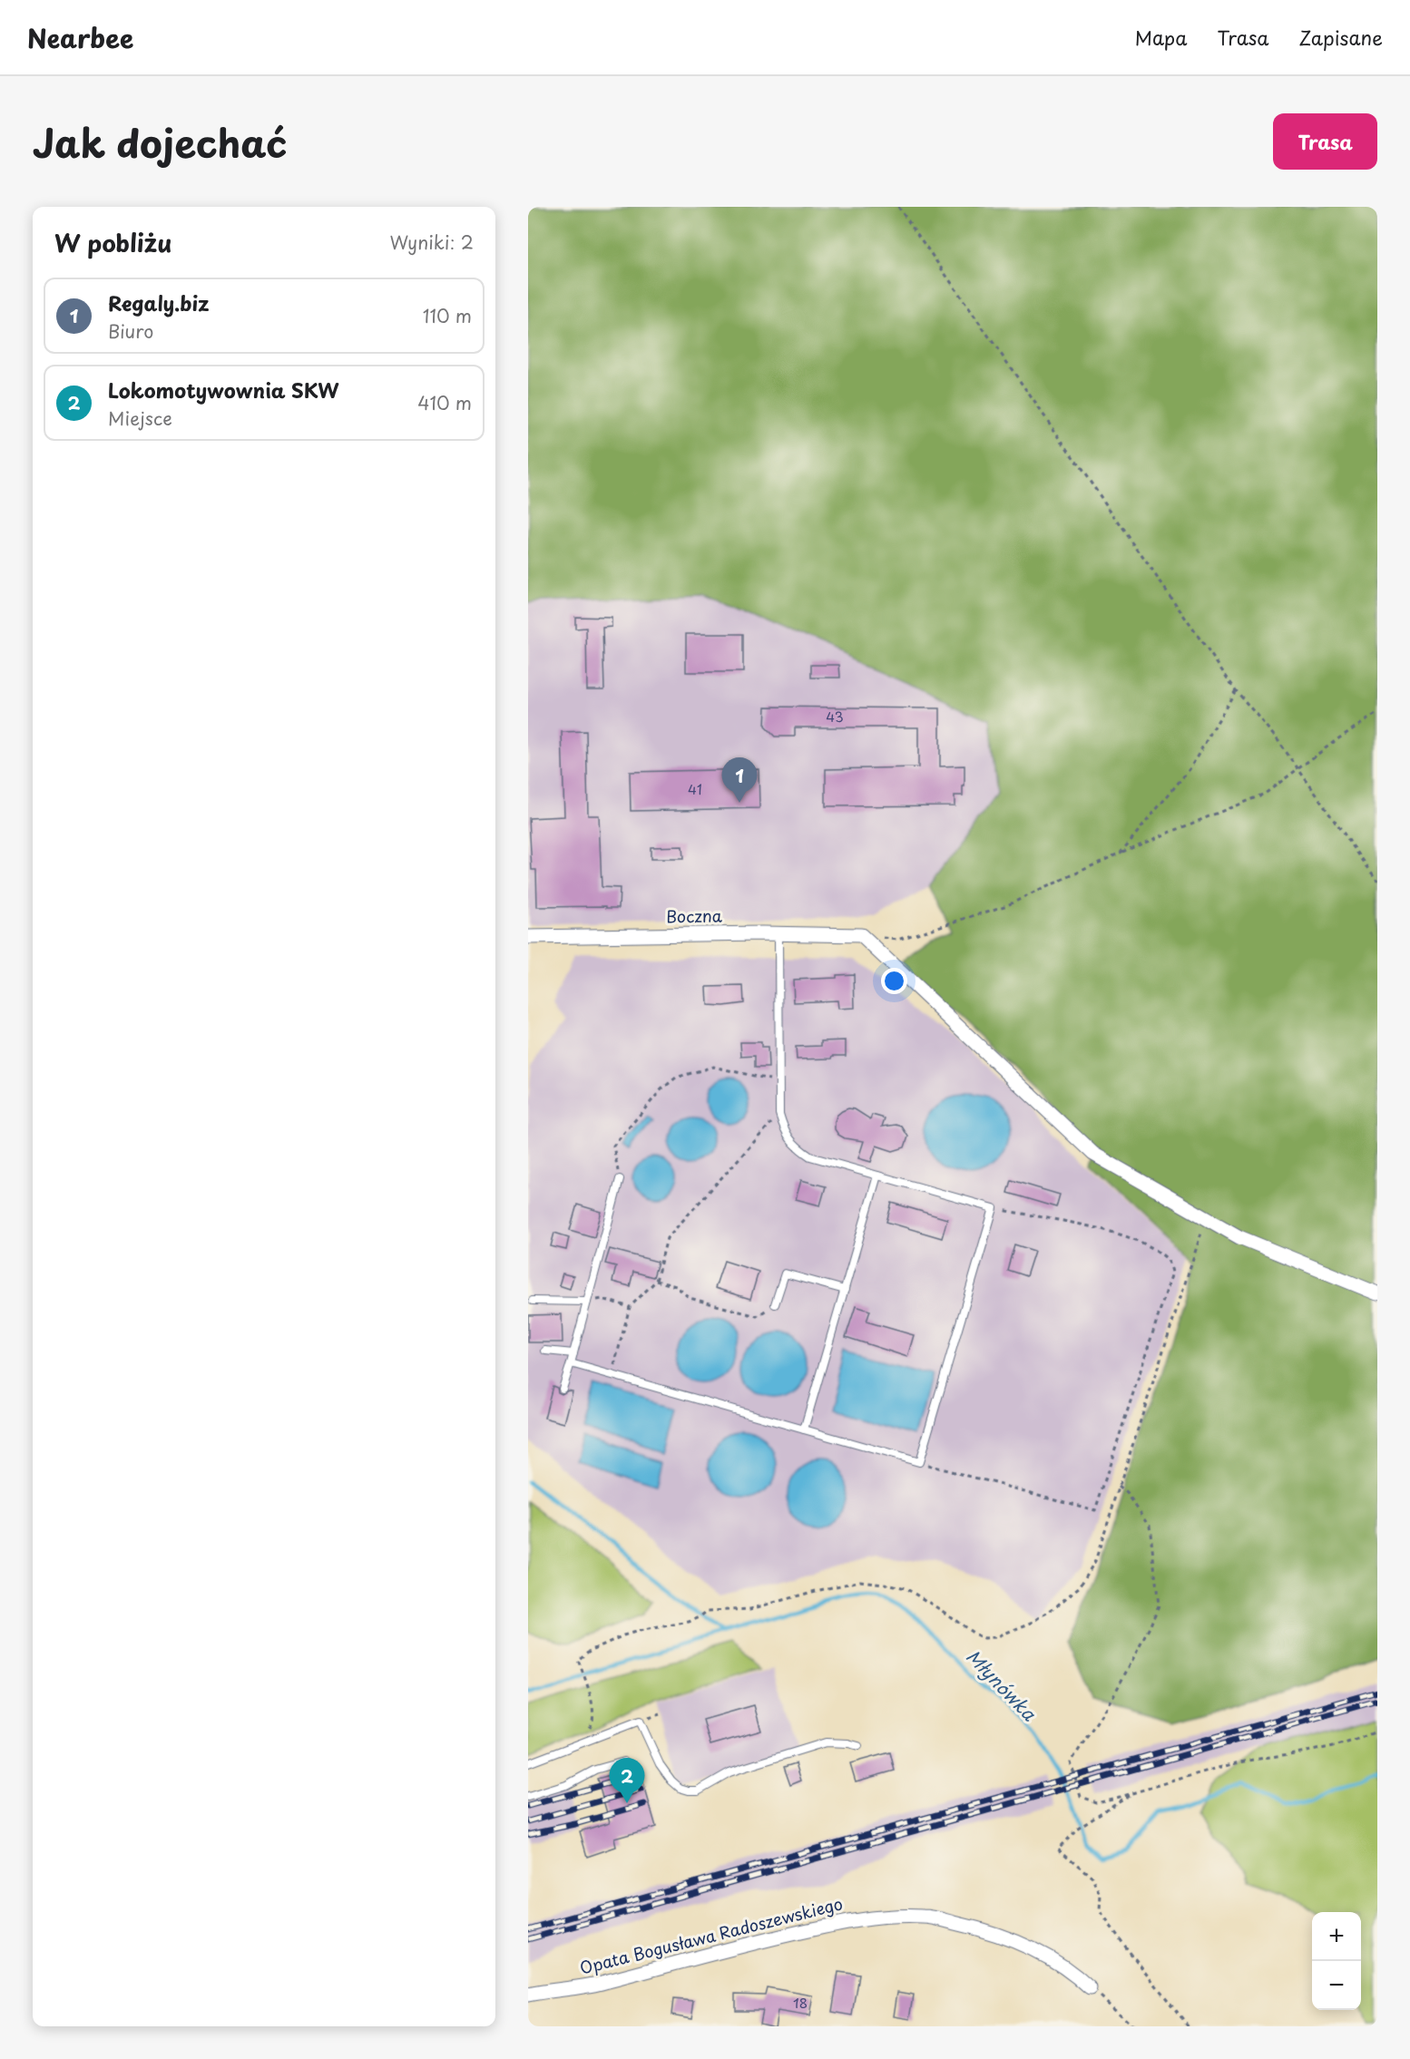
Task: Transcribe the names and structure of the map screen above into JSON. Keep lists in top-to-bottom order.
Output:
{
  "streets": {
    "street": ["Boczna", "Opata Bogusława Radoszewskiego"]
  },
  "water": ["Młynówka"],
  "house_numbers": ["43", "41", "18"],
  "page": {
    "header": "Nearbee",
    "nav": ["Mapa", "Trasa", "Zapisane"],
    "title": "Jak dojechać",
    "buttons": "Trasa",
    "heading": ["W pobliżu", "Wyniki: 2"],
    "list": [
      {
        "mark": "1",
        "name": "Regaly.biz",
        "note": "Biuro",
        "value": "110 m"
      },
      {
        "mark": "2",
        "name": "Lokomotywownia SKW",
        "note": "Miejsce",
        "value": "410 m"
      }
    ],
    "pins": ["1", "2"],
    "map_buttons": ["+", "−"]
  }
}
